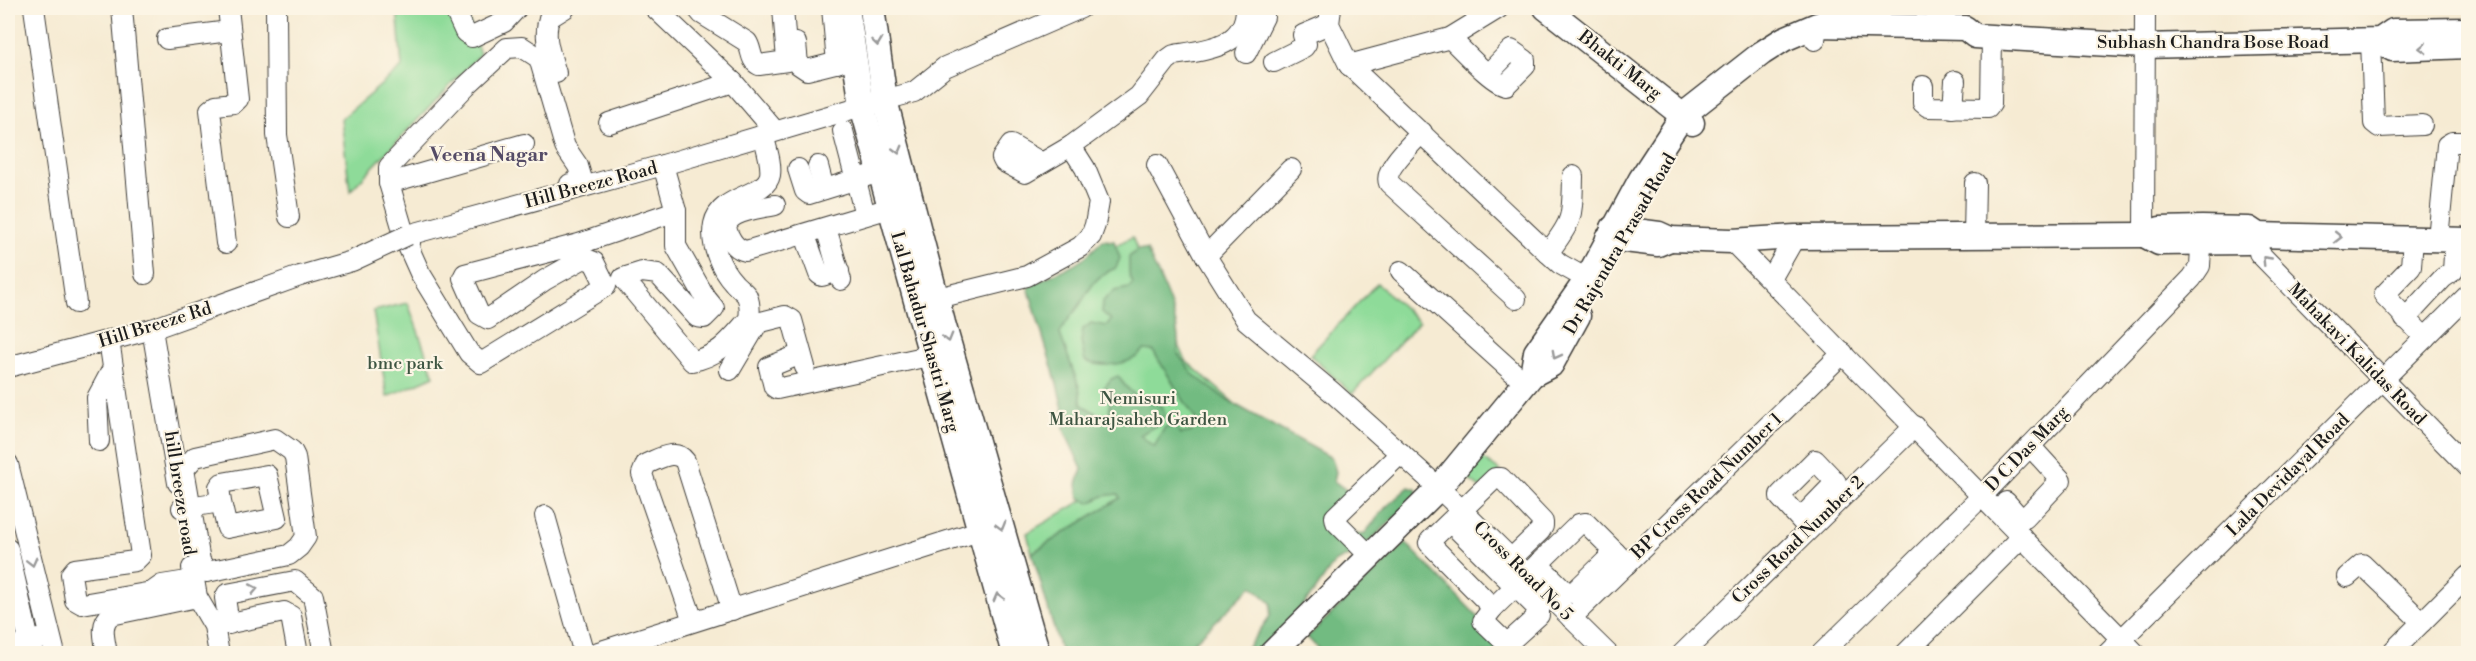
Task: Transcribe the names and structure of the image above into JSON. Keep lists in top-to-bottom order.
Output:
{
  "streets": {
    "main road": [
      "Subhash Chandra Bose Road",
      "Bhakti Marg",
      "Dr Rajendra Prasad Road",
      "Lal Bahadur Shastri Marg"
    ],
    "street": [
      "Hill Breeze Road",
      "Hill Breeze Rd",
      "Mahakavi Kalidas Road",
      "D C Das Marg",
      "Lala Devidayal Road",
      "BP Cross Road Number 1",
      "hill breeze road",
      "Cross Road Number 2",
      "Cross Road No 5"
    ]
  },
  "crossings": [
    ["Subhash Chandra Bose Road", "Dr Rajendra Prasad Road"],
    ["Bhakti Marg", "Dr Rajendra Prasad Road"],
    ["Hill Breeze Road", "Hill Breeze Rd"],
    ["Hill Breeze Road", "Lal Bahadur Shastri Marg"],
    ["Dr Rajendra Prasad Road", "Cross Road No 5"],
    ["Hill Breeze Rd", "hill breeze road"],
    ["Mahakavi Kalidas Road", "Lala Devidayal Road"],
    ["BP Cross Road Number 1", "Cross Road No 5"]
  ],
  "one_way": ["Mahakavi Kalidas Road"],
  "districts": ["Veena Nagar"],
  "parks": ["bmc park", "Nemisuri Maharajsaheb Garden"]
}
